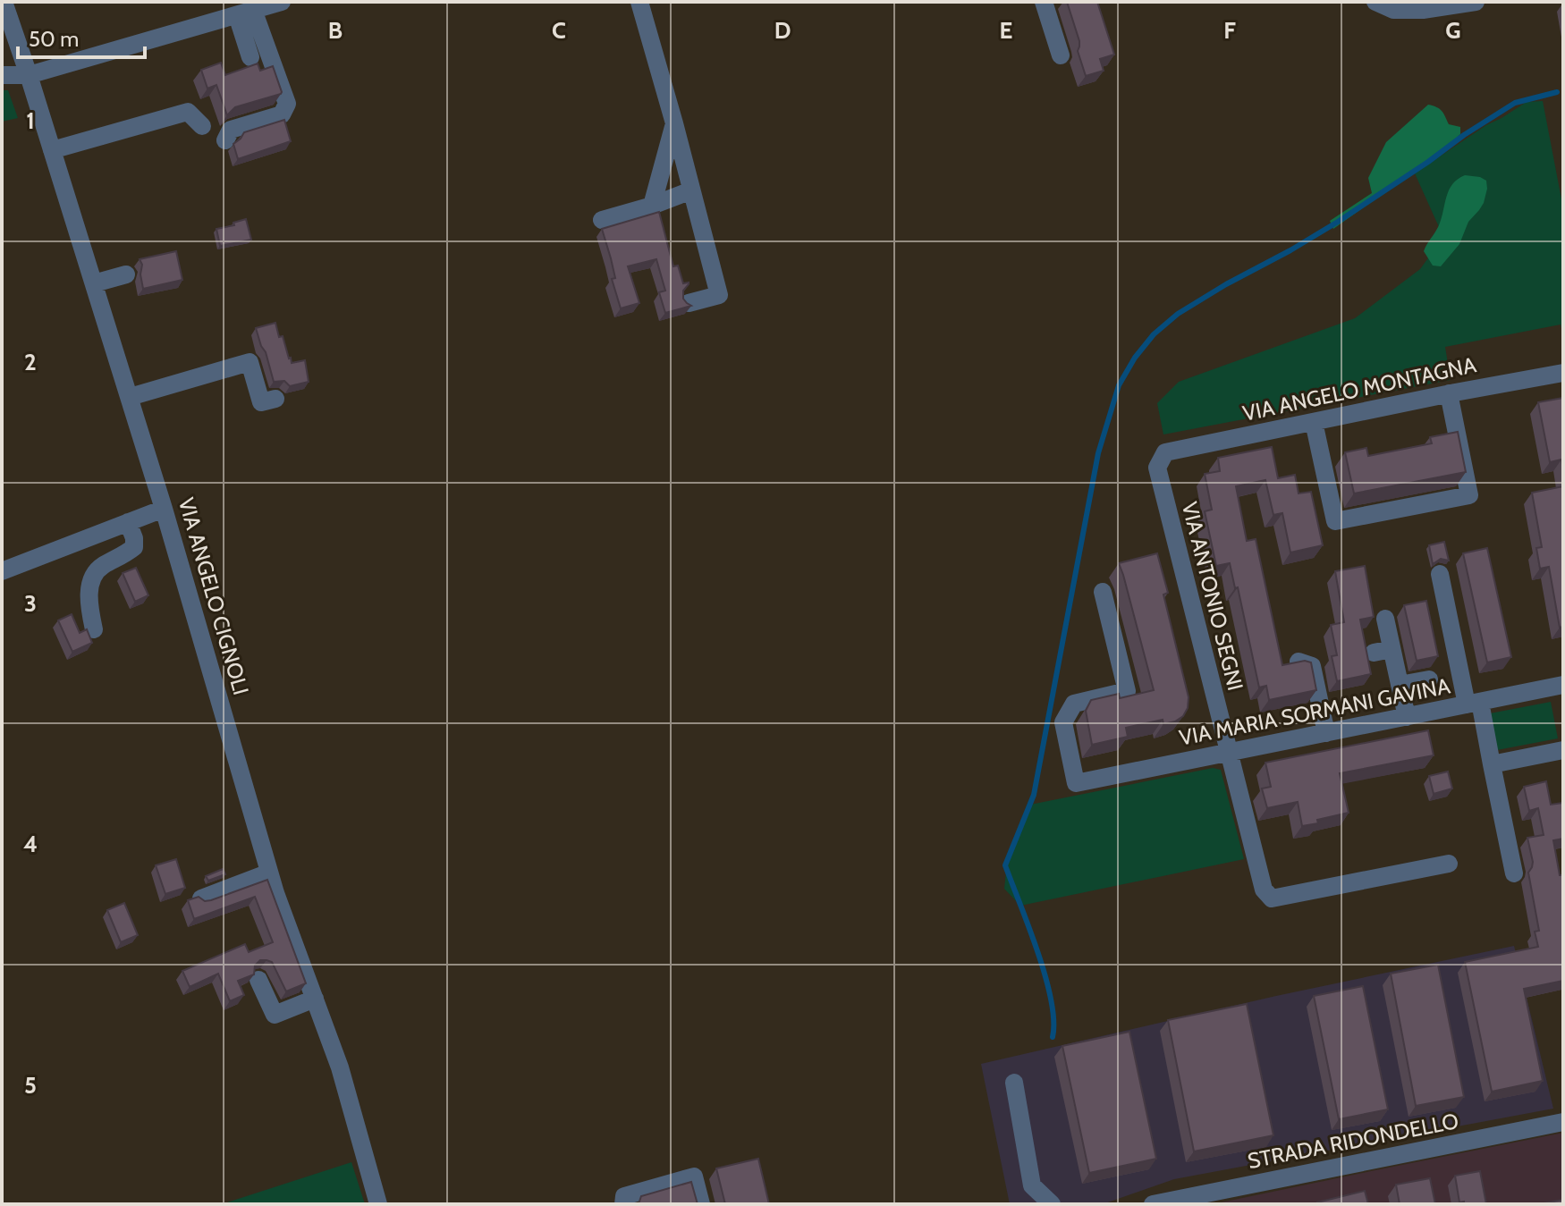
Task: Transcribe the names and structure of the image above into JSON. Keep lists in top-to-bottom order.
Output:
{
  "streets": {
    "street": [
      "VIA ANGELO MONTAGNA",
      "VIA ANGELO CIGNOLI",
      "VIA ANTONIO SEGNI",
      "VIA MARIA SORMANI GAVINA",
      "STRADA RIDONDELLO"
    ]
  },
  "crossings": [
    ["VIA ANGELO MONTAGNA", "VIA ANTONIO SEGNI"],
    ["VIA ANTONIO SEGNI", "VIA MARIA SORMANI GAVINA"]
  ],
  "scale_bar": "50 m",
  "grid": {
    "columns": [
      "B",
      "C",
      "D",
      "E",
      "F",
      "G"
    ],
    "rows": [
      "1",
      "2",
      "3",
      "4",
      "5"
    ]
  }
}
